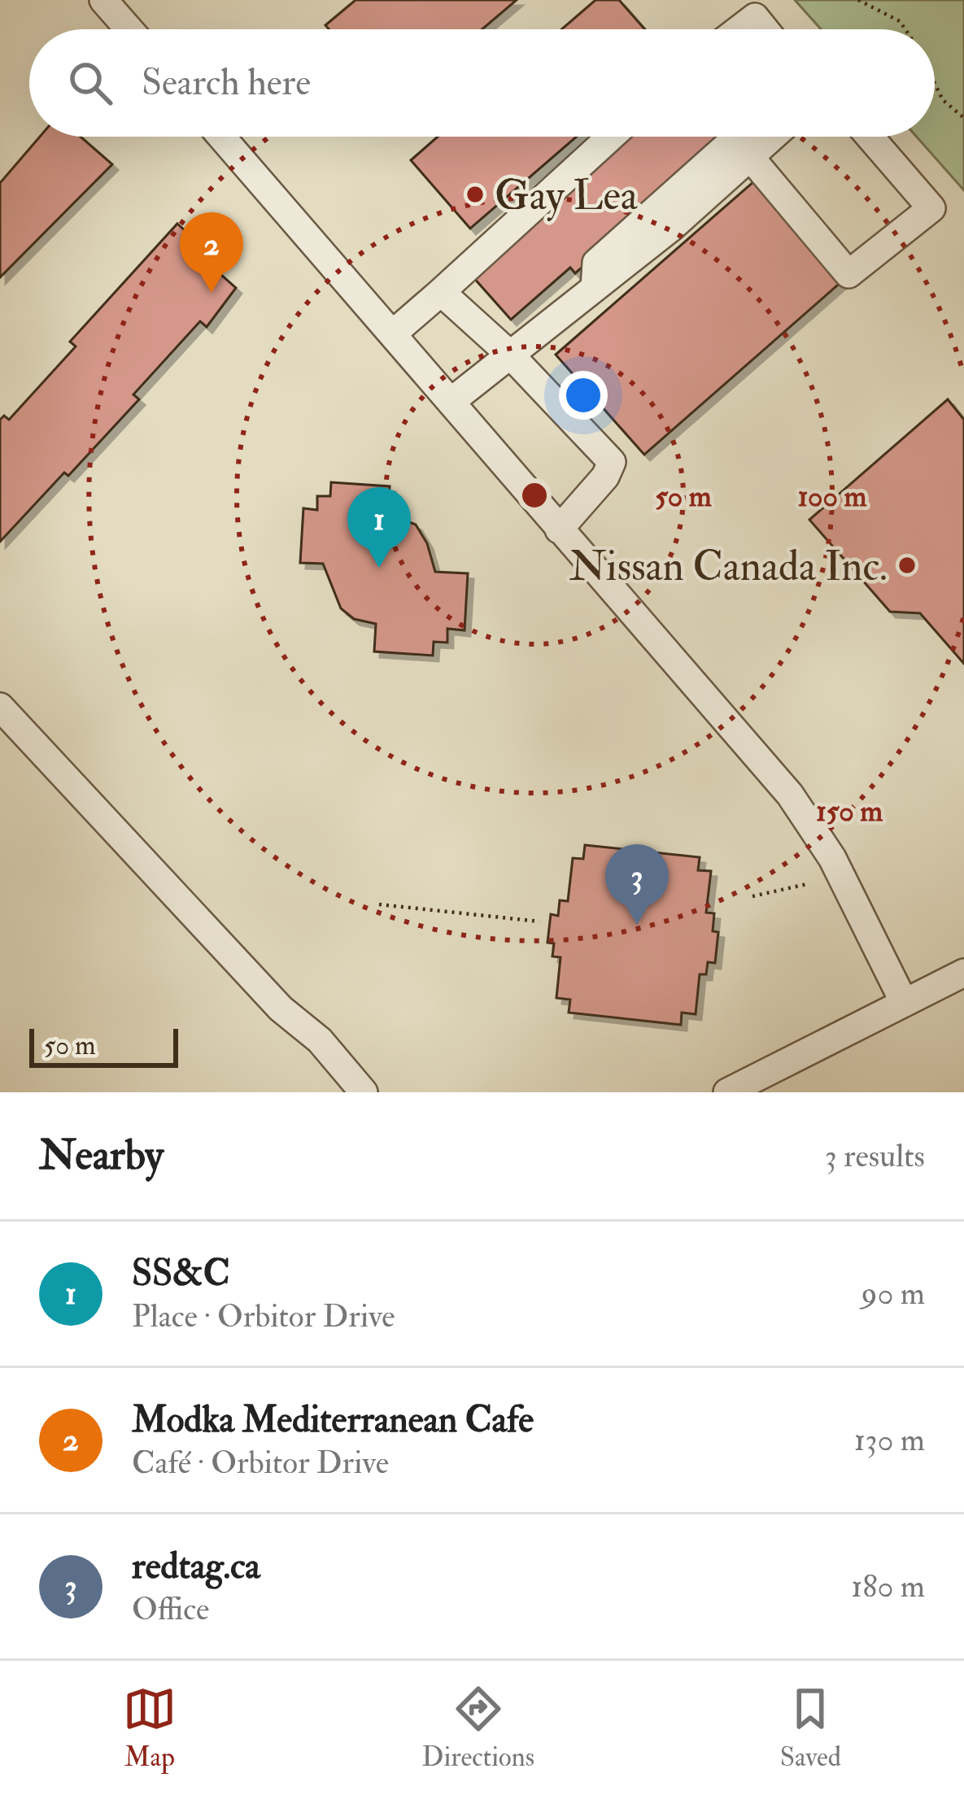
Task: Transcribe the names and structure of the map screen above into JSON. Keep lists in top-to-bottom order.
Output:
{
  "places": ["Gay Lea", "Nissan Canada Inc."],
  "scale_bar": "50 m",
  "page": {
    "search": "Search here",
    "pins": ["2", "1", "3"],
    "scale": "50 m",
    "heading": ["Nearby", "3 results"],
    "list": [
      {
        "mark": "1",
        "name": "SS&C",
        "note": "Place · Orbitor Drive",
        "value": "90 m"
      },
      {
        "mark": "2",
        "name": "Modka Mediterranean Cafe",
        "note": "Café · Orbitor Drive",
        "value": "130 m"
      },
      {
        "mark": "3",
        "name": "redtag.ca",
        "note": "Office",
        "value": "180 m"
      }
    ],
    "nav": ["Map", "Directions", "Saved"]
  },
  "rings": ["50 m", "100 m", "150 m"]
}
